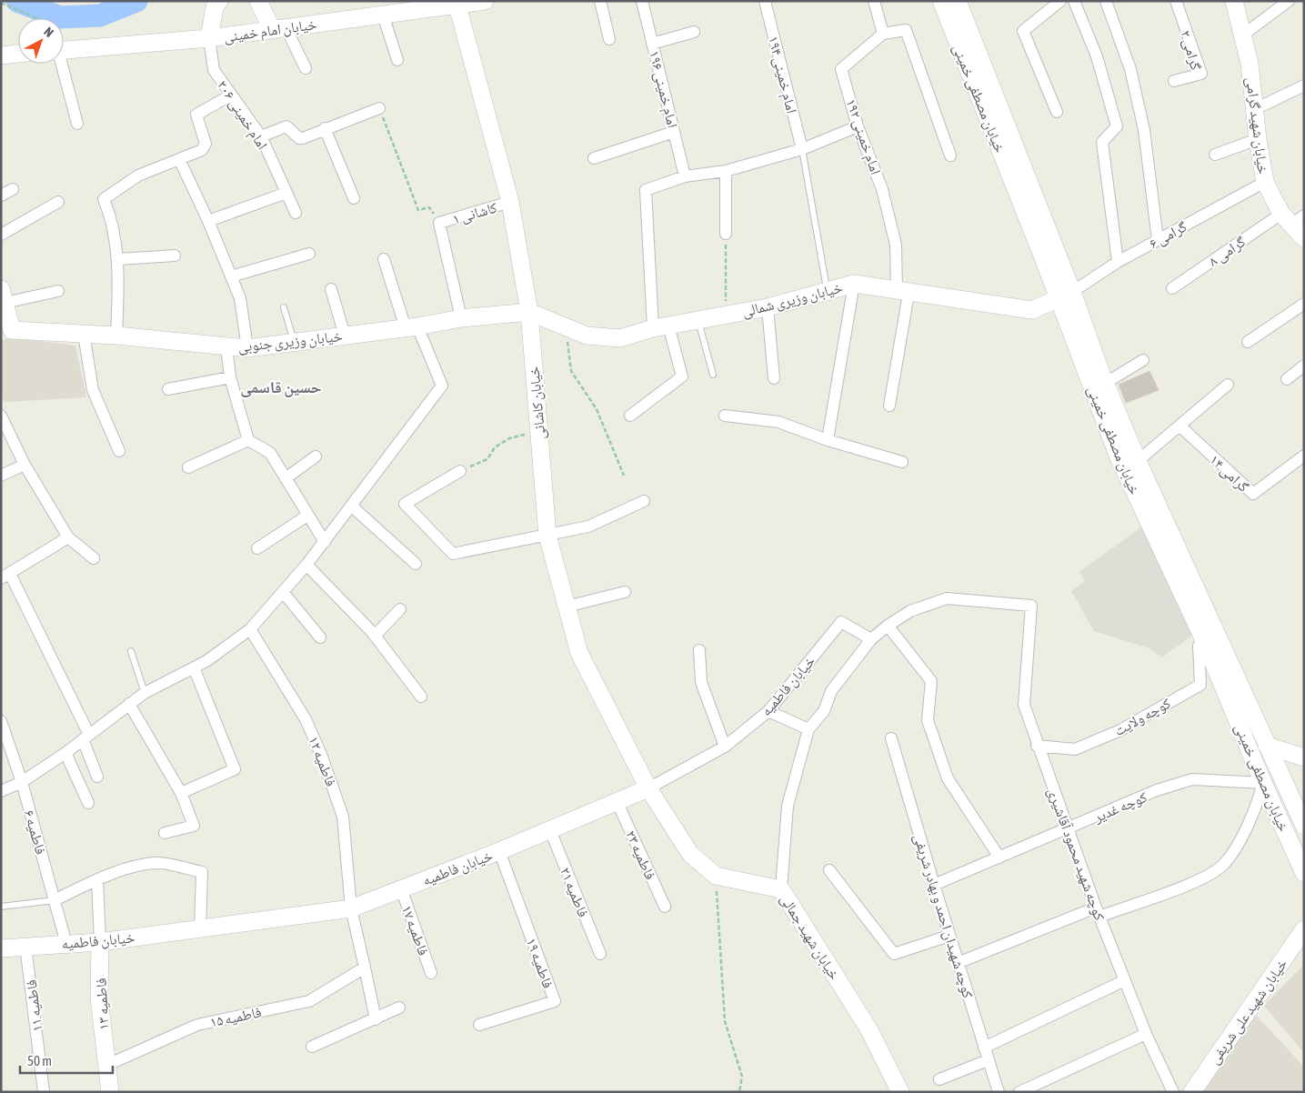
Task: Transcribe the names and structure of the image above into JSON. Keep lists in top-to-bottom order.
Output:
{
  "streets": {
    "street": [
      "خیابان امام خمینی",
      "گرامی ۲",
      "امام خمینی ۱۹۴",
      "امام خمینی ۱۹۶",
      "خیابان مصطفی خمینی",
      "امام خمینی ۲۰۶",
      "خیابان شهید گرامی",
      "امام خمینی ۱۹۲",
      "کاشانی ۱",
      "گرامی ۶",
      "گرامی ۸",
      "خیابان وزیری شمالی",
      "خیابان وزیری جنوبی",
      "خیابان کاشانی",
      "گرامی ۱۴",
      "خیابان فاطمیه",
      "کوچه ولایت",
      "فاطمیه ۱۲",
      "کوچه غدیر",
      "فاطمیه ۶",
      "کوچه شهید محمود آقاشیری",
      "فاطمیه ۲۳",
      "فاطمیه ۲۱",
      "کوچه شهیدان احمد و بهادر شریفی",
      "فاطمیه ۱۷",
      "خیابان شهید جمالی",
      "فاطمیه ۱۹",
      "فاطمیه ۱۳",
      "فاطمیه ۱۱",
      "خیابان شهید علی شریفی",
      "فاطمیه ۱۵"
    ]
  },
  "crossings": [
    ["خیابان امام خمینی", "امام خمینی ۲۰۶"],
    ["خیابان امام خمینی", "خیابان کاشانی"],
    ["خیابان مصطفی خمینی", "گرامی ۶"],
    ["خیابان مصطفی خمینی", "خیابان وزیری شمالی"],
    ["خیابان مصطفی خمینی", "کوچه ولایت"],
    ["خیابان مصطفی خمینی", "کوچه غدیر"],
    ["خیابان شهید گرامی", "گرامی ۶"],
    ["خیابان شهید گرامی", "گرامی ۸"],
    ["امام خمینی ۱۹۲", "خیابان وزیری شمالی"],
    ["کاشانی ۱", "خیابان کاشانی"],
    ["گرامی ۶", "خیابان وزیری شمالی"],
    ["خیابان وزیری شمالی", "خیابان وزیری جنوبی"],
    ["خیابان وزیری شمالی", "خیابان کاشانی"],
    ["خیابان وزیری جنوبی", "خیابان کاشانی"],
    ["خیابان کاشانی", "خیابان فاطمیه"],
    ["خیابان کاشانی", "خیابان شهید جمالی"],
    ["خیابان فاطمیه", "فاطمیه ۱۲"],
    ["خیابان فاطمیه", "فاطمیه ۶"],
    ["خیابان فاطمیه", "فاطمیه ۲۳"],
    ["خیابان فاطمیه", "فاطمیه ۲۱"],
    ["خیابان فاطمیه", "فاطمیه ۱۷"],
    ["خیابان فاطمیه", "خیابان شهید جمالی"],
    ["خیابان فاطمیه", "فاطمیه ۱۹"],
    ["خیابان فاطمیه", "فاطمیه ۱۳"],
    ["خیابان فاطمیه", "فاطمیه ۱۱"],
    ["کوچه ولایت", "کوچه شهید محمود آقاشیری"],
    ["کوچه غدیر", "کوچه شهید محمود آقاشیری"],
    ["کوچه غدیر", "کوچه شهیدان احمد و بهادر شریفی"],
    ["فاطمیه ۱۳", "فاطمیه ۱۵"]
  ],
  "districts": ["حسین قاسمی"],
  "scale_bar": "50 m",
  "north": "top right"
}
